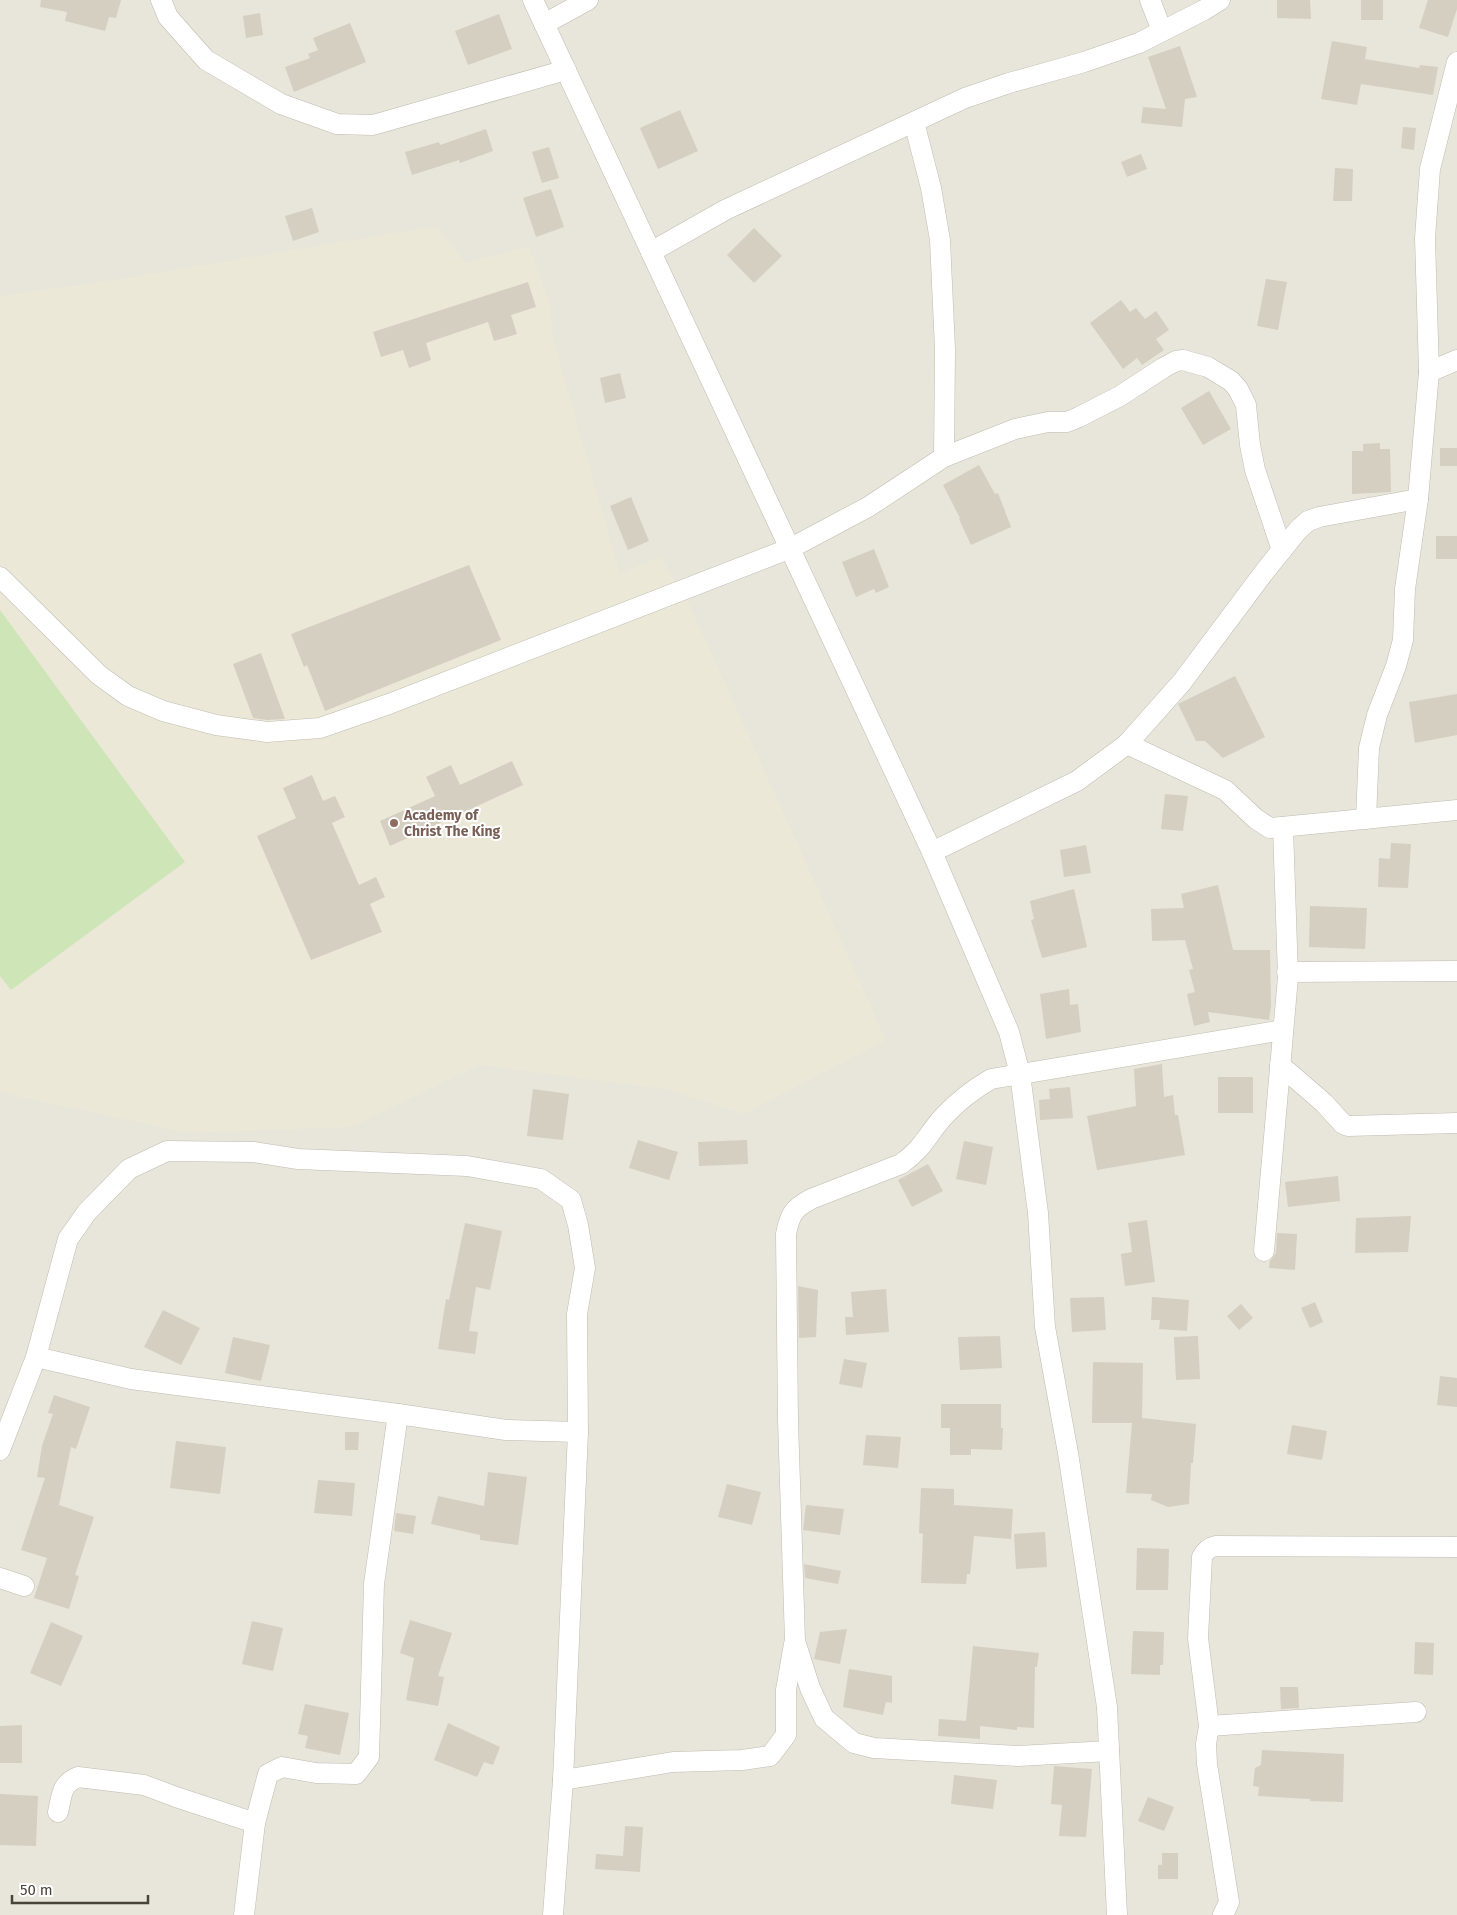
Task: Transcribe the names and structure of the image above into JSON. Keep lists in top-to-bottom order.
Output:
{
  "places": ["Academy of Christ The King"],
  "scale_bar": "50 m"
}
